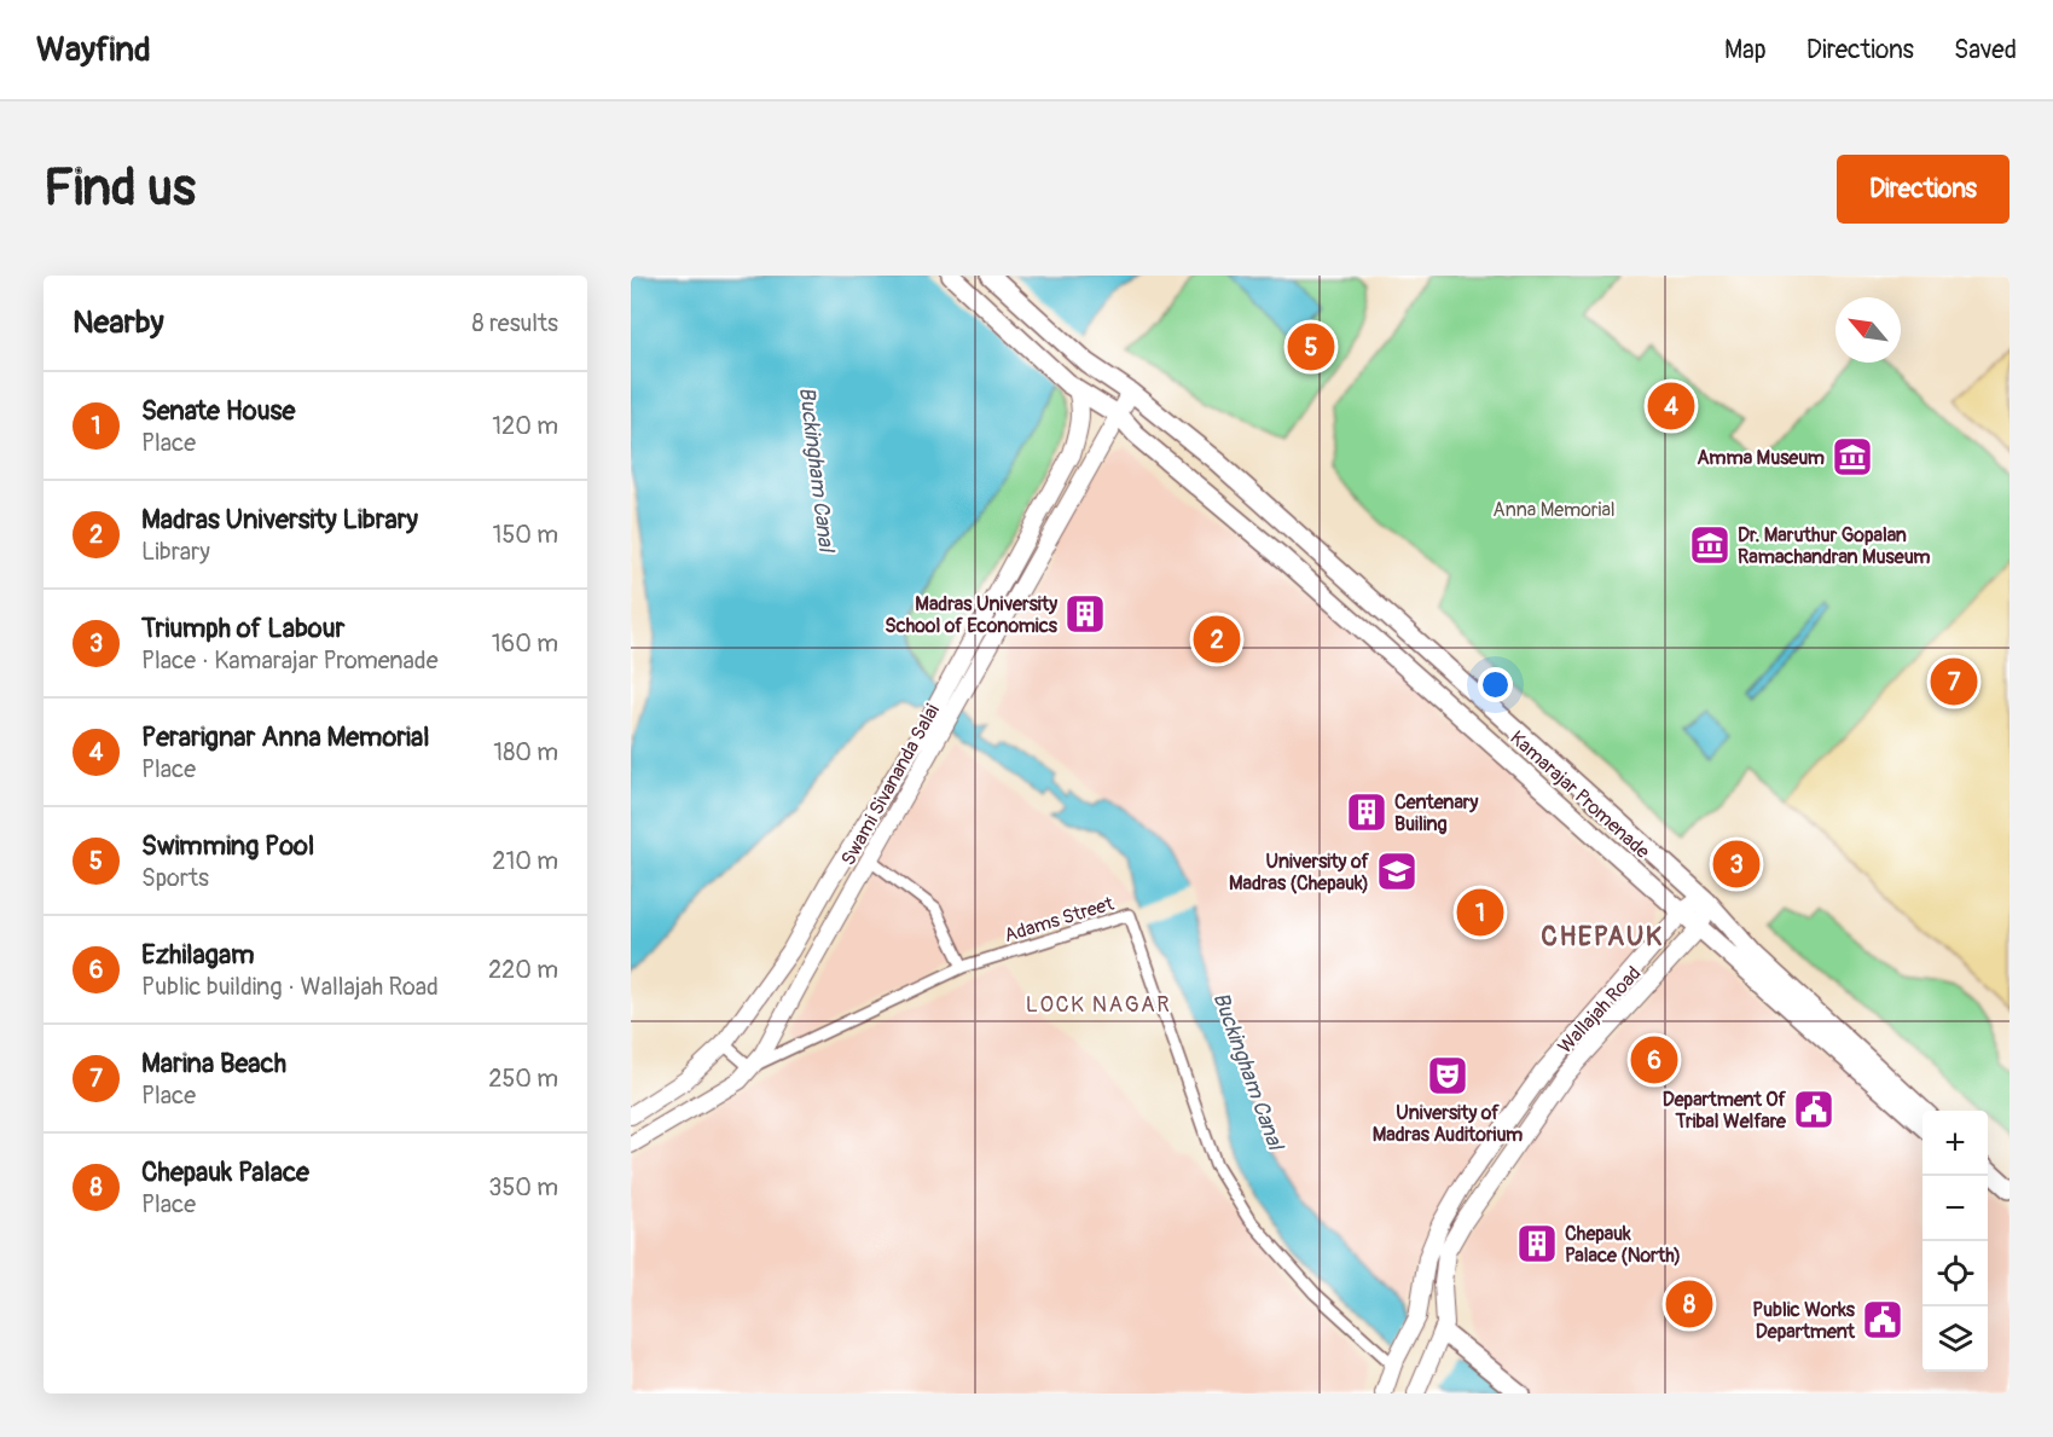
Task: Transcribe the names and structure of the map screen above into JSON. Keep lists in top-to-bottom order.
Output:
{
  "streets": {
    "main road": ["Kamarajar Promenade"],
    "street": ["Swami Sivananda Salai", "Adams Street", "Wallajah Road"]
  },
  "crossings": [
    ["Swami Sivananda Salai", "Kamarajar Promenade"],
    ["Swami Sivananda Salai", "Adams Street"],
    ["Kamarajar Promenade", "Wallajah Road"],
    ["Adams Street", "Wallajah Road"]
  ],
  "districts": ["CHEPAUK", "LOCK NAGAR"],
  "water": ["Buckingham Canal"],
  "parks": ["Anna Memorial"],
  "places": {
    "museum": ["Amma Museum", "Dr. Maruthur Gopalan Ramachandran Museum"],
    "building": ["Madras University School of Economics", "Centenary Builing", "Chepauk Palace (North)"],
    "school or university": ["University of Madras (Chepauk)"],
    "theatre": ["University of Madras Auditorium"],
    "public building": ["Department Of Tribal Welfare", "Public Works Department"]
  },
  "north": "top left",
  "page": {
    "header": "Wayfind",
    "nav": ["Map", "Directions", "Saved"],
    "buttons": "Directions",
    "title": "Find us",
    "heading": ["Nearby", "8 results"],
    "pins": [
      "5",
      "4",
      "2",
      "7",
      "3",
      "1",
      "6",
      "8"
    ],
    "list": [
      {
        "mark": "1",
        "name": "Senate House",
        "note": "Place",
        "value": "120 m"
      },
      {
        "mark": "2",
        "name": "Madras University Library",
        "note": "Library",
        "value": "150 m"
      },
      {
        "mark": "3",
        "name": "Triumph of Labour",
        "note": "Place · Kamarajar Promenade",
        "value": "160 m"
      },
      {
        "mark": "4",
        "name": "Perarignar Anna Memorial",
        "note": "Place",
        "value": "180 m"
      },
      {
        "mark": "5",
        "name": "Swimming Pool",
        "note": "Sports",
        "value": "210 m"
      },
      {
        "mark": "6",
        "name": "Ezhilagam",
        "note": "Public building · Wallajah Road",
        "value": "220 m"
      },
      {
        "mark": "7",
        "name": "Marina Beach",
        "note": "Place",
        "value": "250 m"
      },
      {
        "mark": "8",
        "name": "Chepauk Palace",
        "note": "Place",
        "value": "350 m"
      }
    ],
    "map_buttons": ["+", "−"]
  }
}
